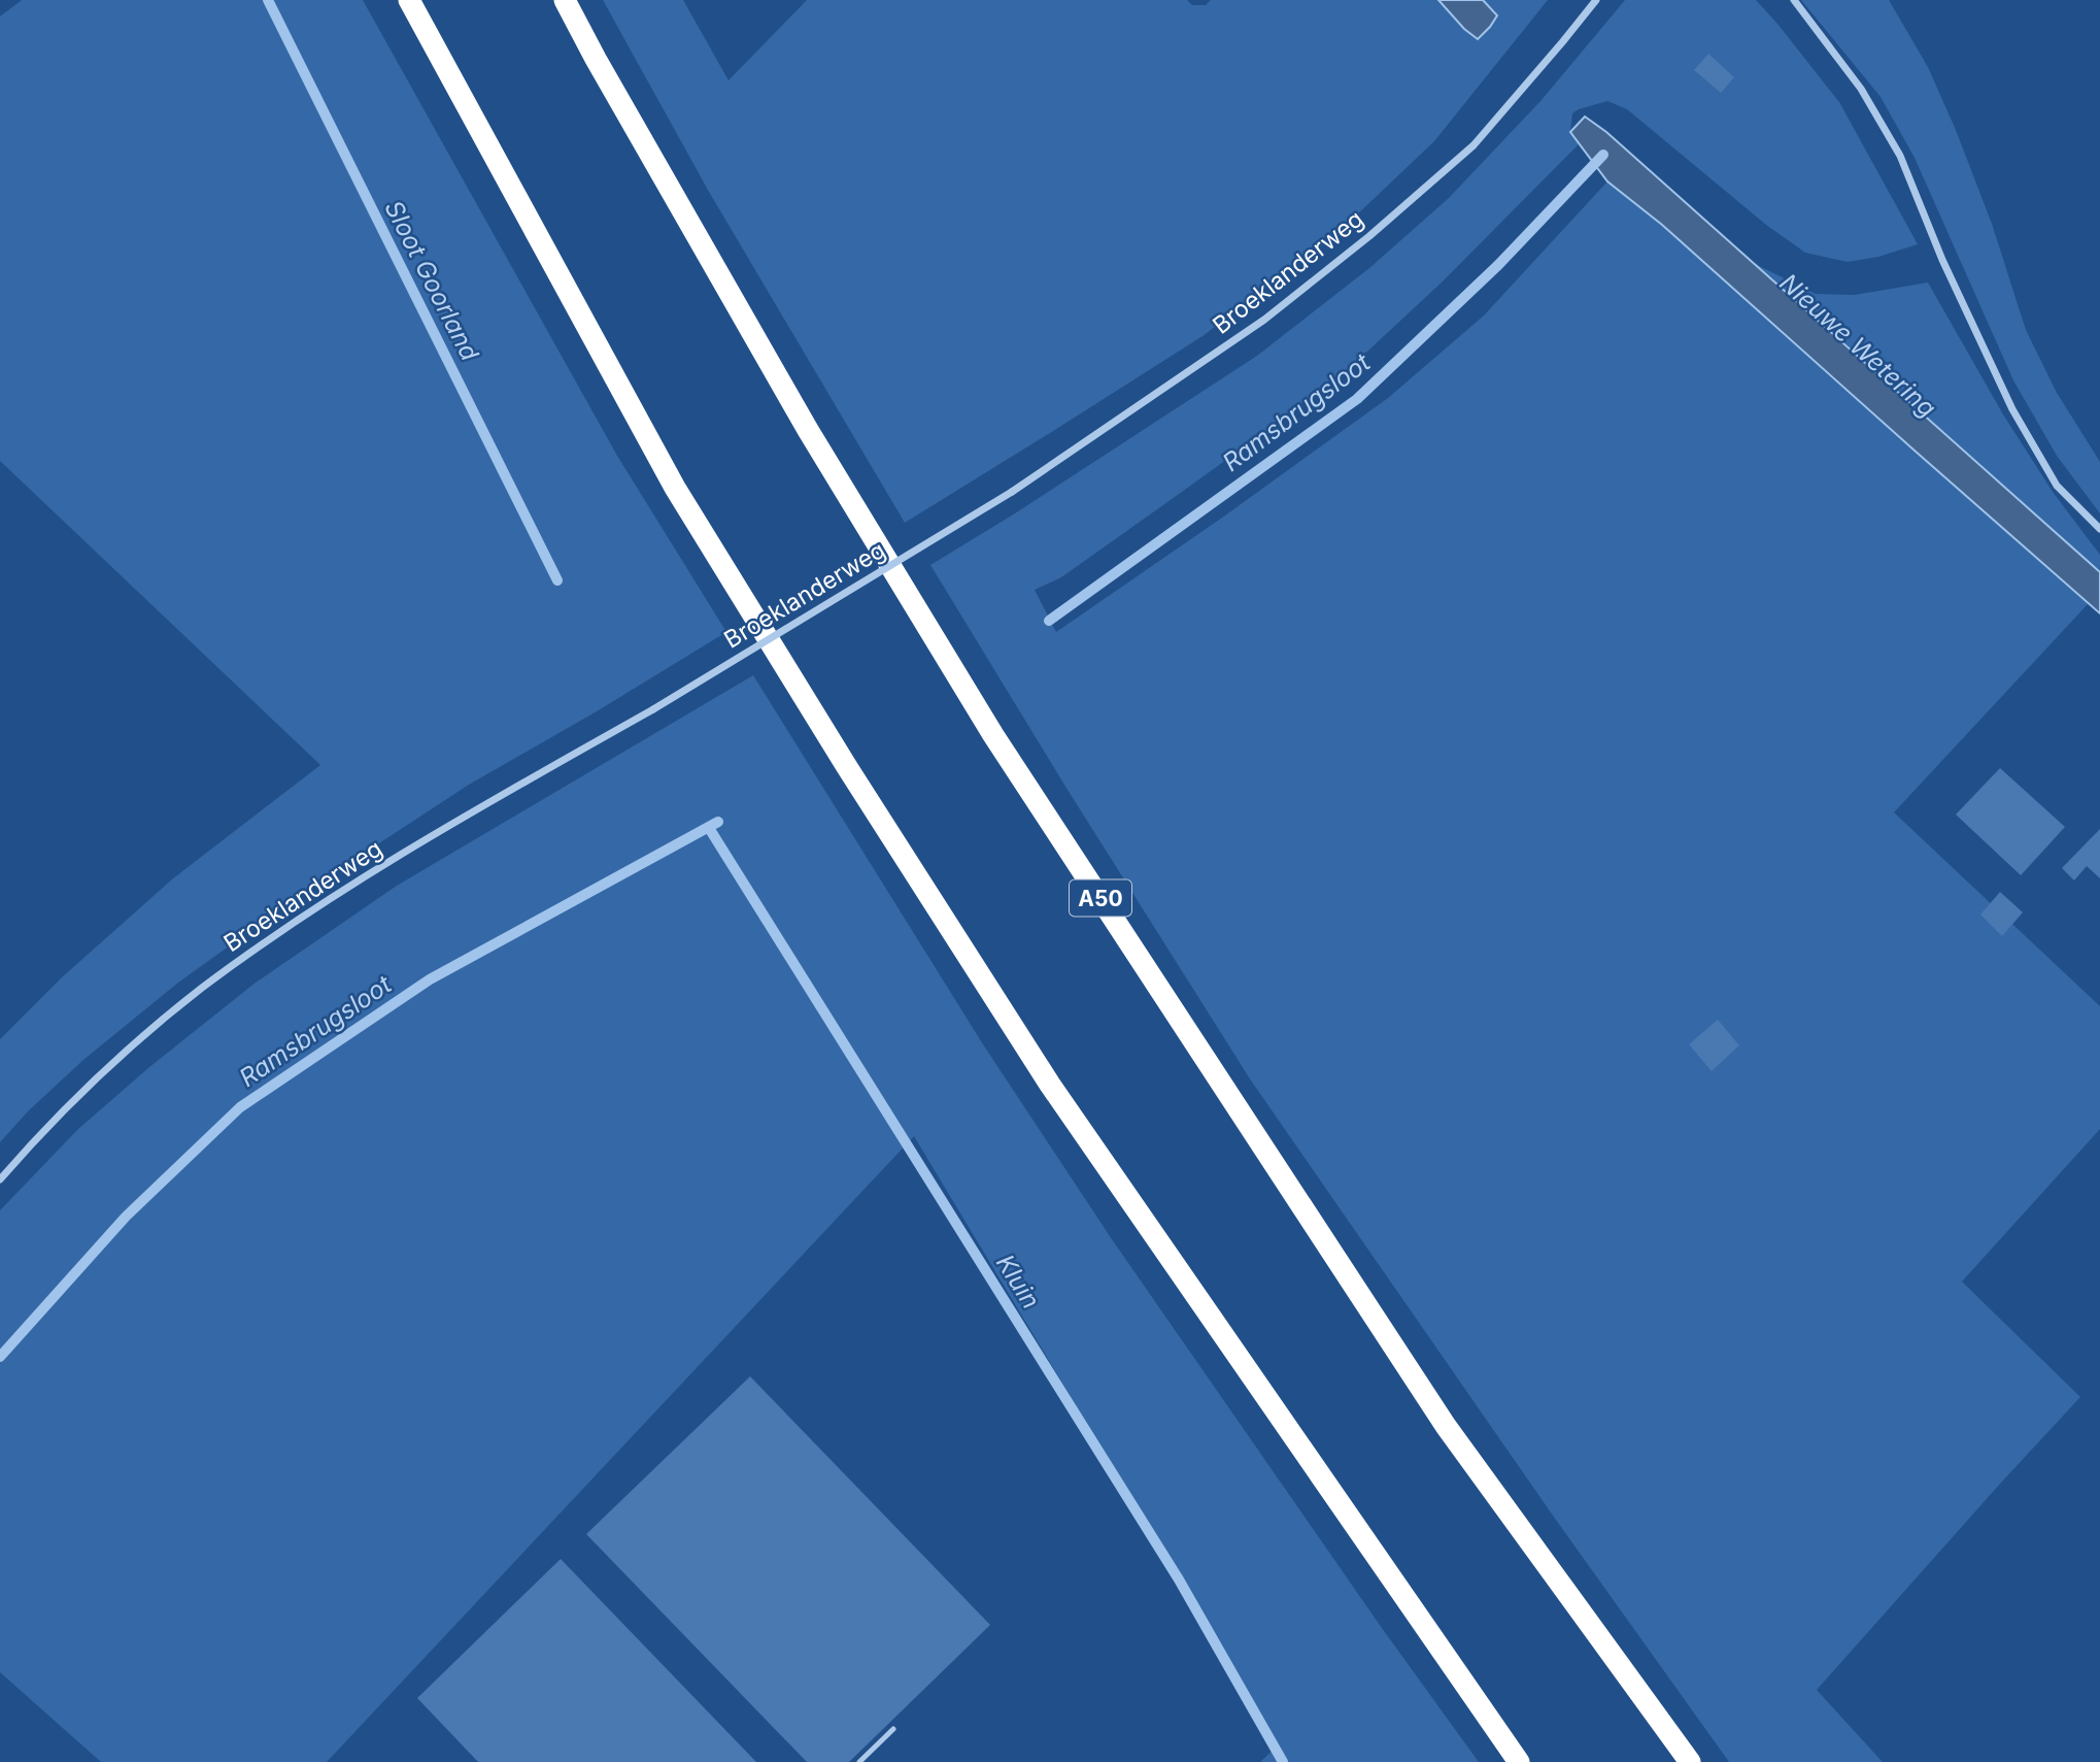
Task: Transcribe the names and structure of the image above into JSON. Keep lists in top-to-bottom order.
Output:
{
  "streets": {
    "highway": ["A50"],
    "street": ["Broeklanderweg"]
  },
  "water": [
    "Sloot Goorland",
    "Nieuwe Wetering",
    "Ramsbrugsloot",
    "Kluin"
  ]
}
